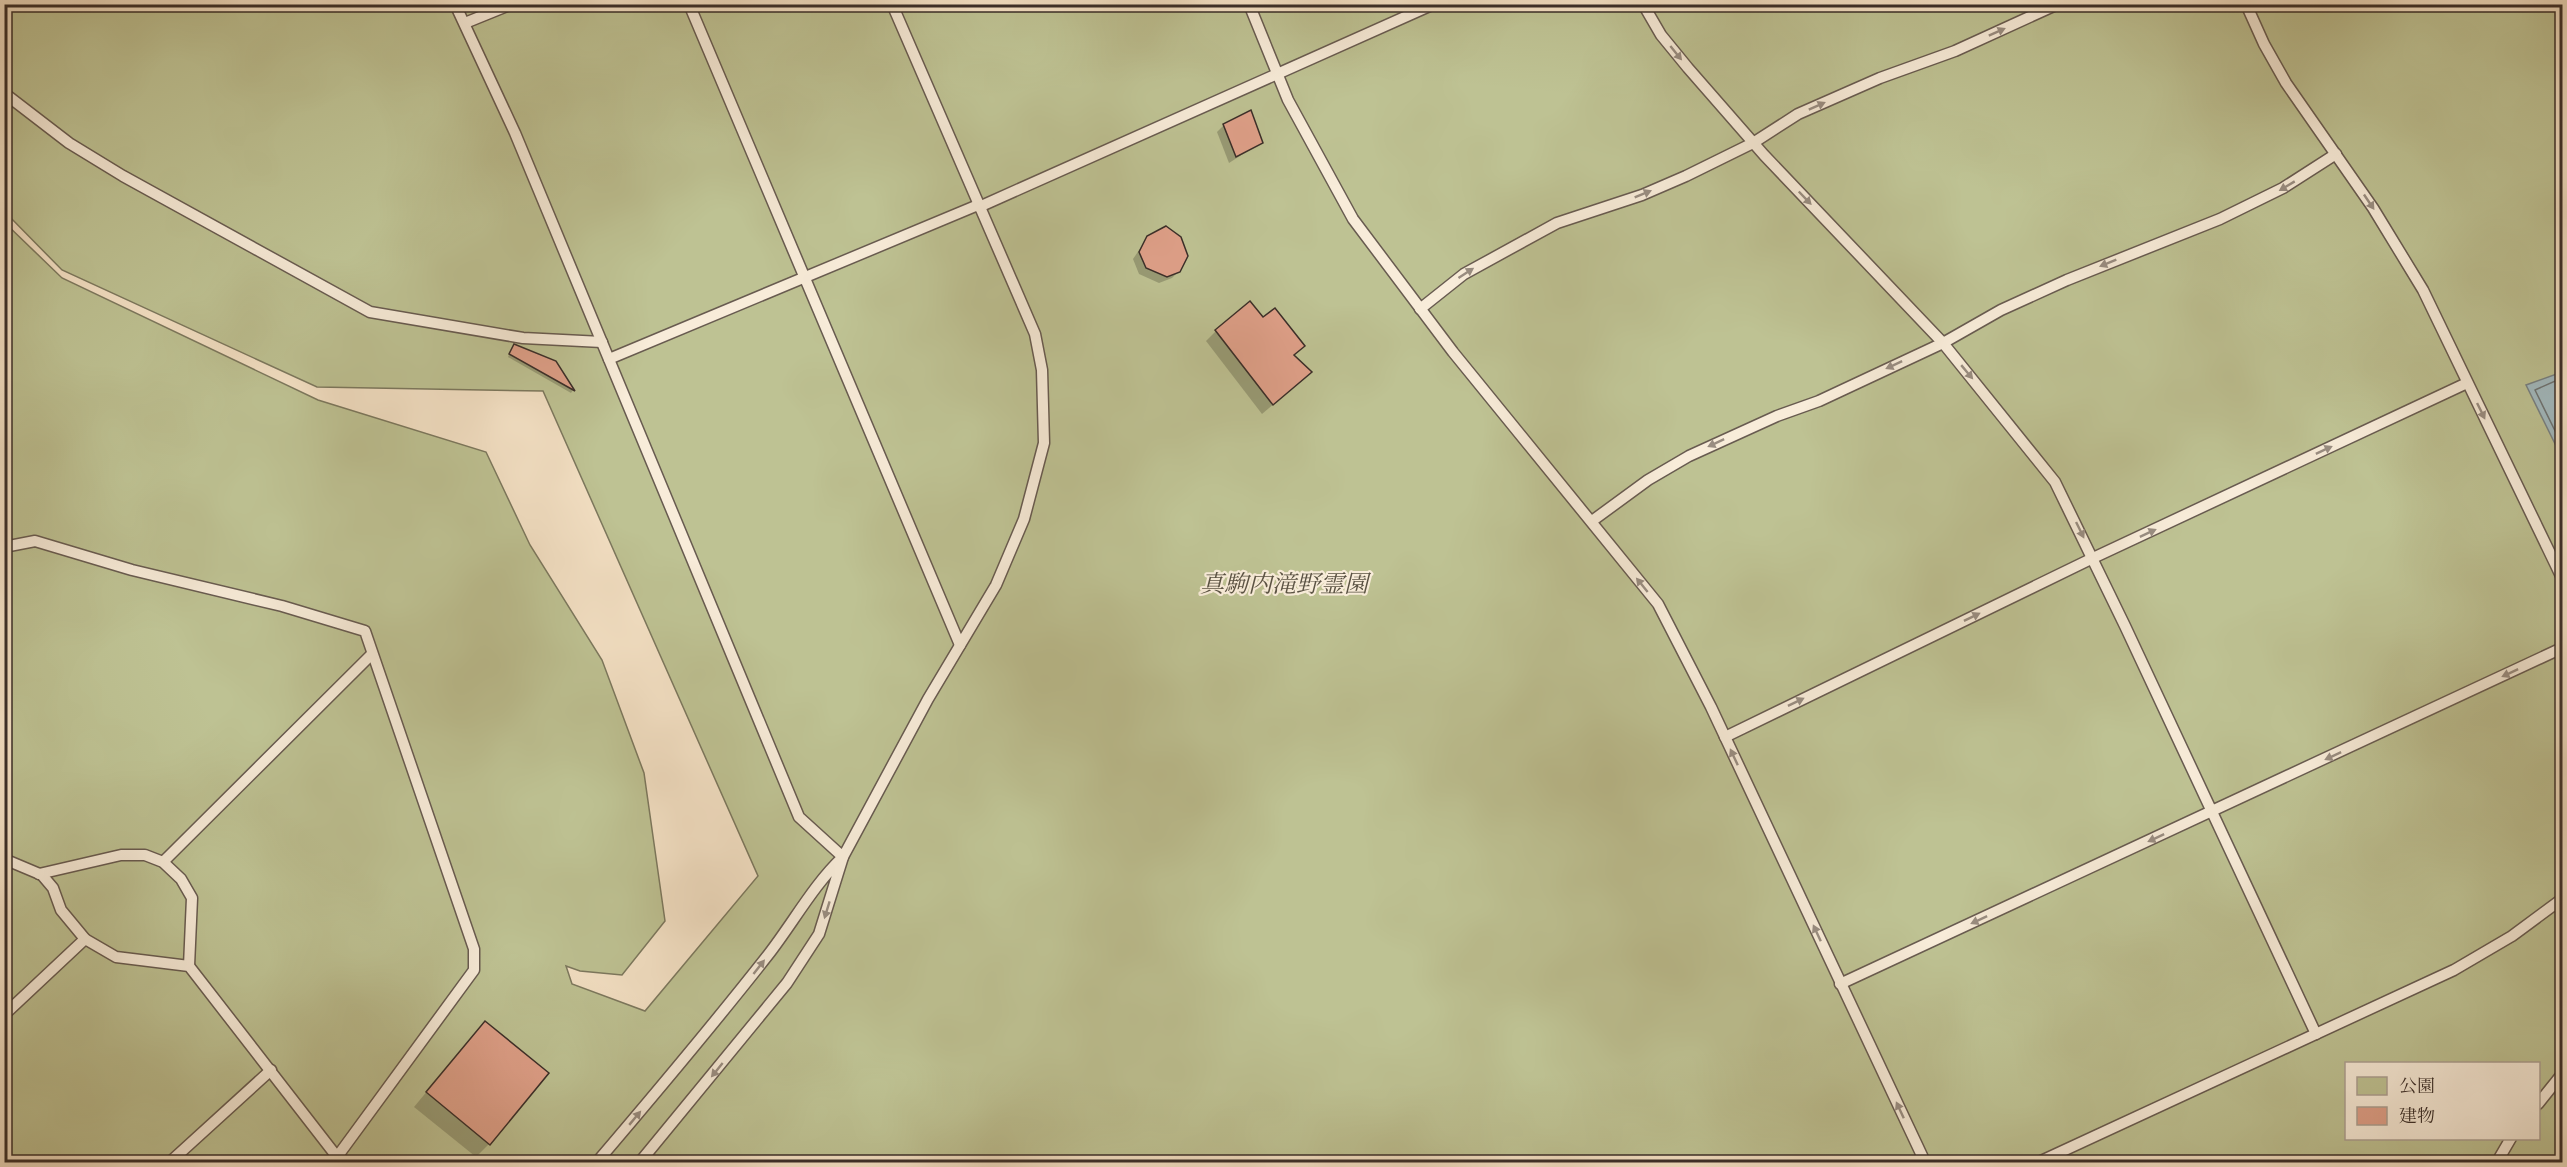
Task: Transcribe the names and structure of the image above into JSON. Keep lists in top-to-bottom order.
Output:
{
  "parks": ["真駒内滝野霊園"],
  "legend": ["公園", "建物"]
}
